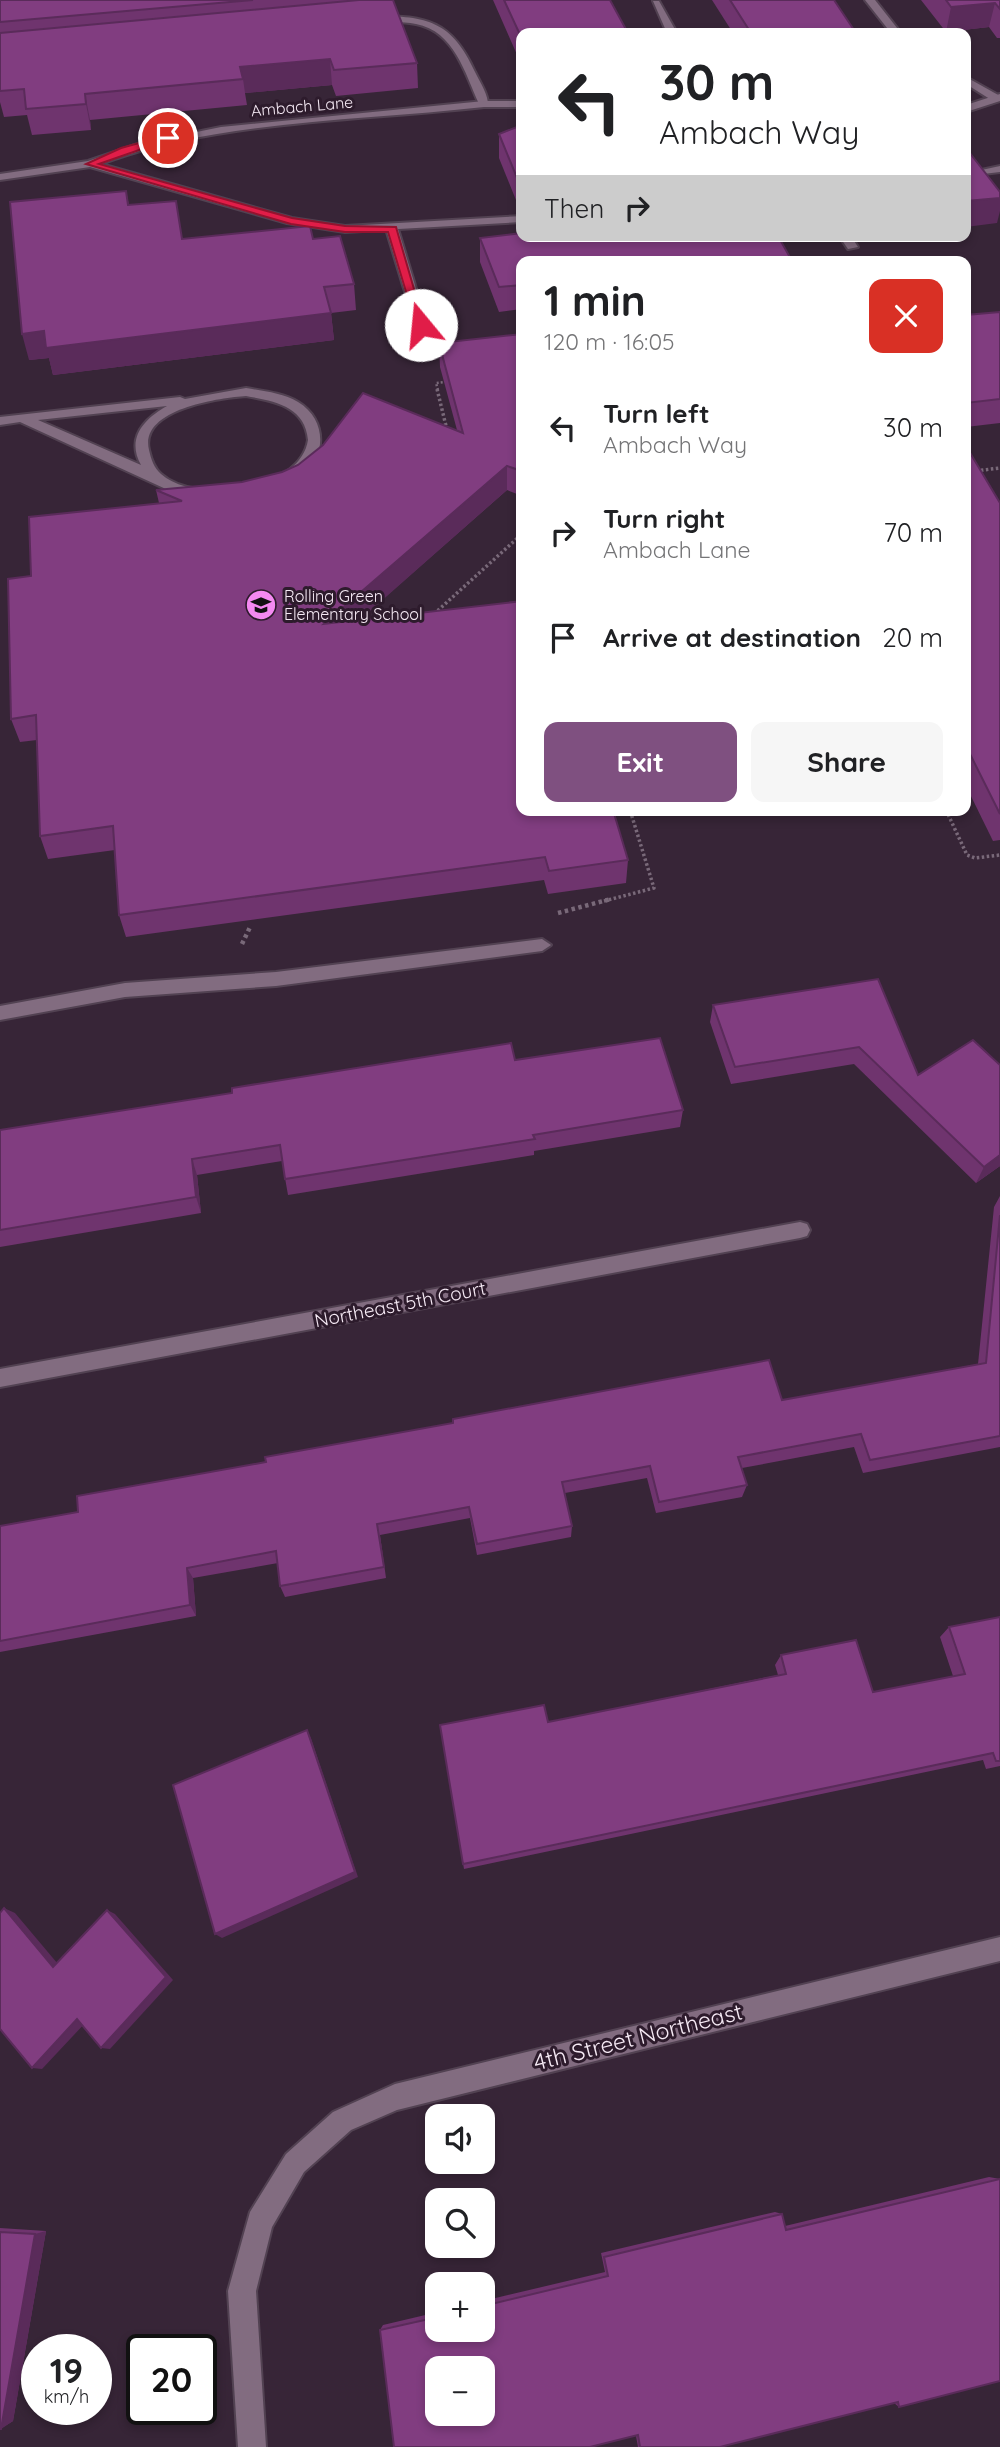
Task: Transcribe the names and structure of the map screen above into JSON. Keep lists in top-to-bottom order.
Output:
{
  "streets": {
    "street": ["Ambach Lane", "Northeast 5th Court", "4th Street Northeast"]
  },
  "places": {
    "school or university": ["Rolling Green Elementary School"]
  },
  "page": {
    "turn": ["30 m", "Ambach Way"],
    "then": "Then",
    "heading": ["1 min", "120 m · 16:05"],
    "list": [
      {
        "name": "Turn left",
        "note": "Ambach Way",
        "value": "30 m"
      },
      {
        "name": "Turn right",
        "note": "Ambach Lane",
        "value": "70 m"
      },
      {
        "name": "Arrive at destination",
        "value": "20 m"
      }
    ],
    "buttons": ["Exit", "Share"],
    "map_buttons": ["+", "−"],
    "speed": "19 km/h",
    "limit": "20"
  }
}
